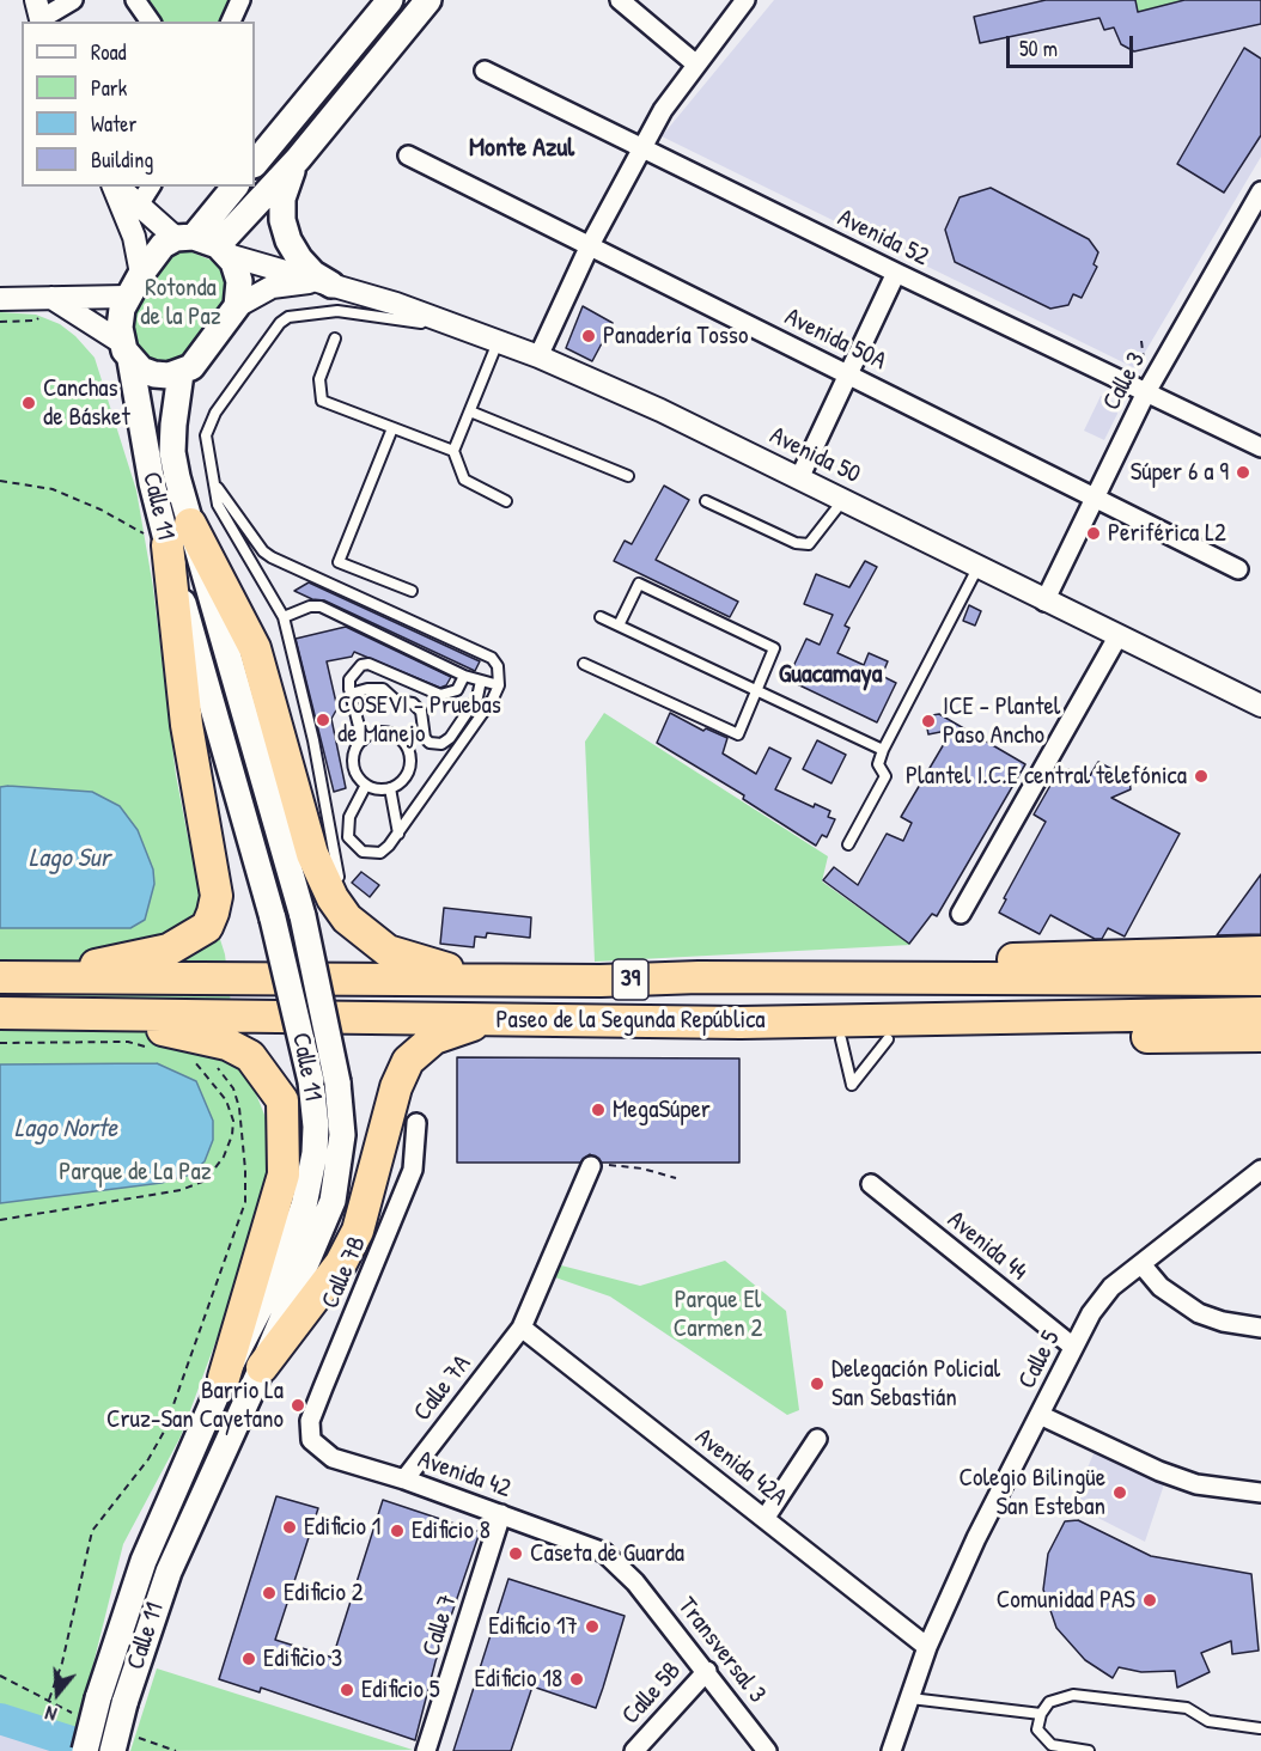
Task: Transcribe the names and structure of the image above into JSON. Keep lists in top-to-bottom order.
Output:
{
  "streets": {
    "highway": ["39", "Paseo de la Segunda República"],
    "main road": ["Calle 11"],
    "street": [
      "Avenida 52",
      "Avenida 50A",
      "Calle 3",
      "Avenida 50",
      "Avenida 44",
      "Calle 7B",
      "Calle 5",
      "Calle 7A",
      "Avenida 42A",
      "Avenida 42",
      "Calle 7",
      "Transversal 3",
      "Calle 5B"
    ]
  },
  "crossings": [
    ["Avenida 52", "Calle 3"],
    ["Avenida 50A", "Calle 3"],
    ["Calle 3", "Avenida 50"],
    ["Avenida 50", "Calle 11"],
    ["Avenida 44", "Calle 5"],
    ["Calle 7B", "Avenida 42"],
    ["Calle 5", "Avenida 42A"],
    ["Calle 7A", "Avenida 42A"],
    ["Calle 7A", "Avenida 42"],
    ["Avenida 42", "Calle 7"],
    ["Avenida 42", "Transversal 3"],
    ["Transversal 3", "Calle 5B"]
  ],
  "districts": ["Monte Azul", "Guacamaya"],
  "water": ["Lago Sur", "Lago Norte"],
  "parks": ["Rotonda de la Paz", "Parque de La Paz", "Parque El Carmen 2"],
  "places": [
    "Panadería Tosso",
    "Canchas de Básket",
    "Súper 6 a 9",
    "Periférica L2",
    "COSEVI - Pruebas de Manejo",
    "ICE - Plantel Paso Ancho",
    "Plantel I.C.E central telefónica",
    "MegaSúper",
    "Delegación Policial San Sebastián",
    "Barrio La Cruz-San Cayetano",
    "Colegio Bilingüe San Esteban",
    "Edificio 1",
    "Edificio 8",
    "Caseta de Guarda",
    "Edificio 2",
    "Comunidad PAS",
    "Edificio 17",
    "Edificio 3",
    "Edificio 18",
    "Edificio 5"
  ],
  "legend": [
    "Road",
    "Park",
    "Water",
    "Building"
  ],
  "scale_bar": "50 m",
  "north": "bottom"
}
